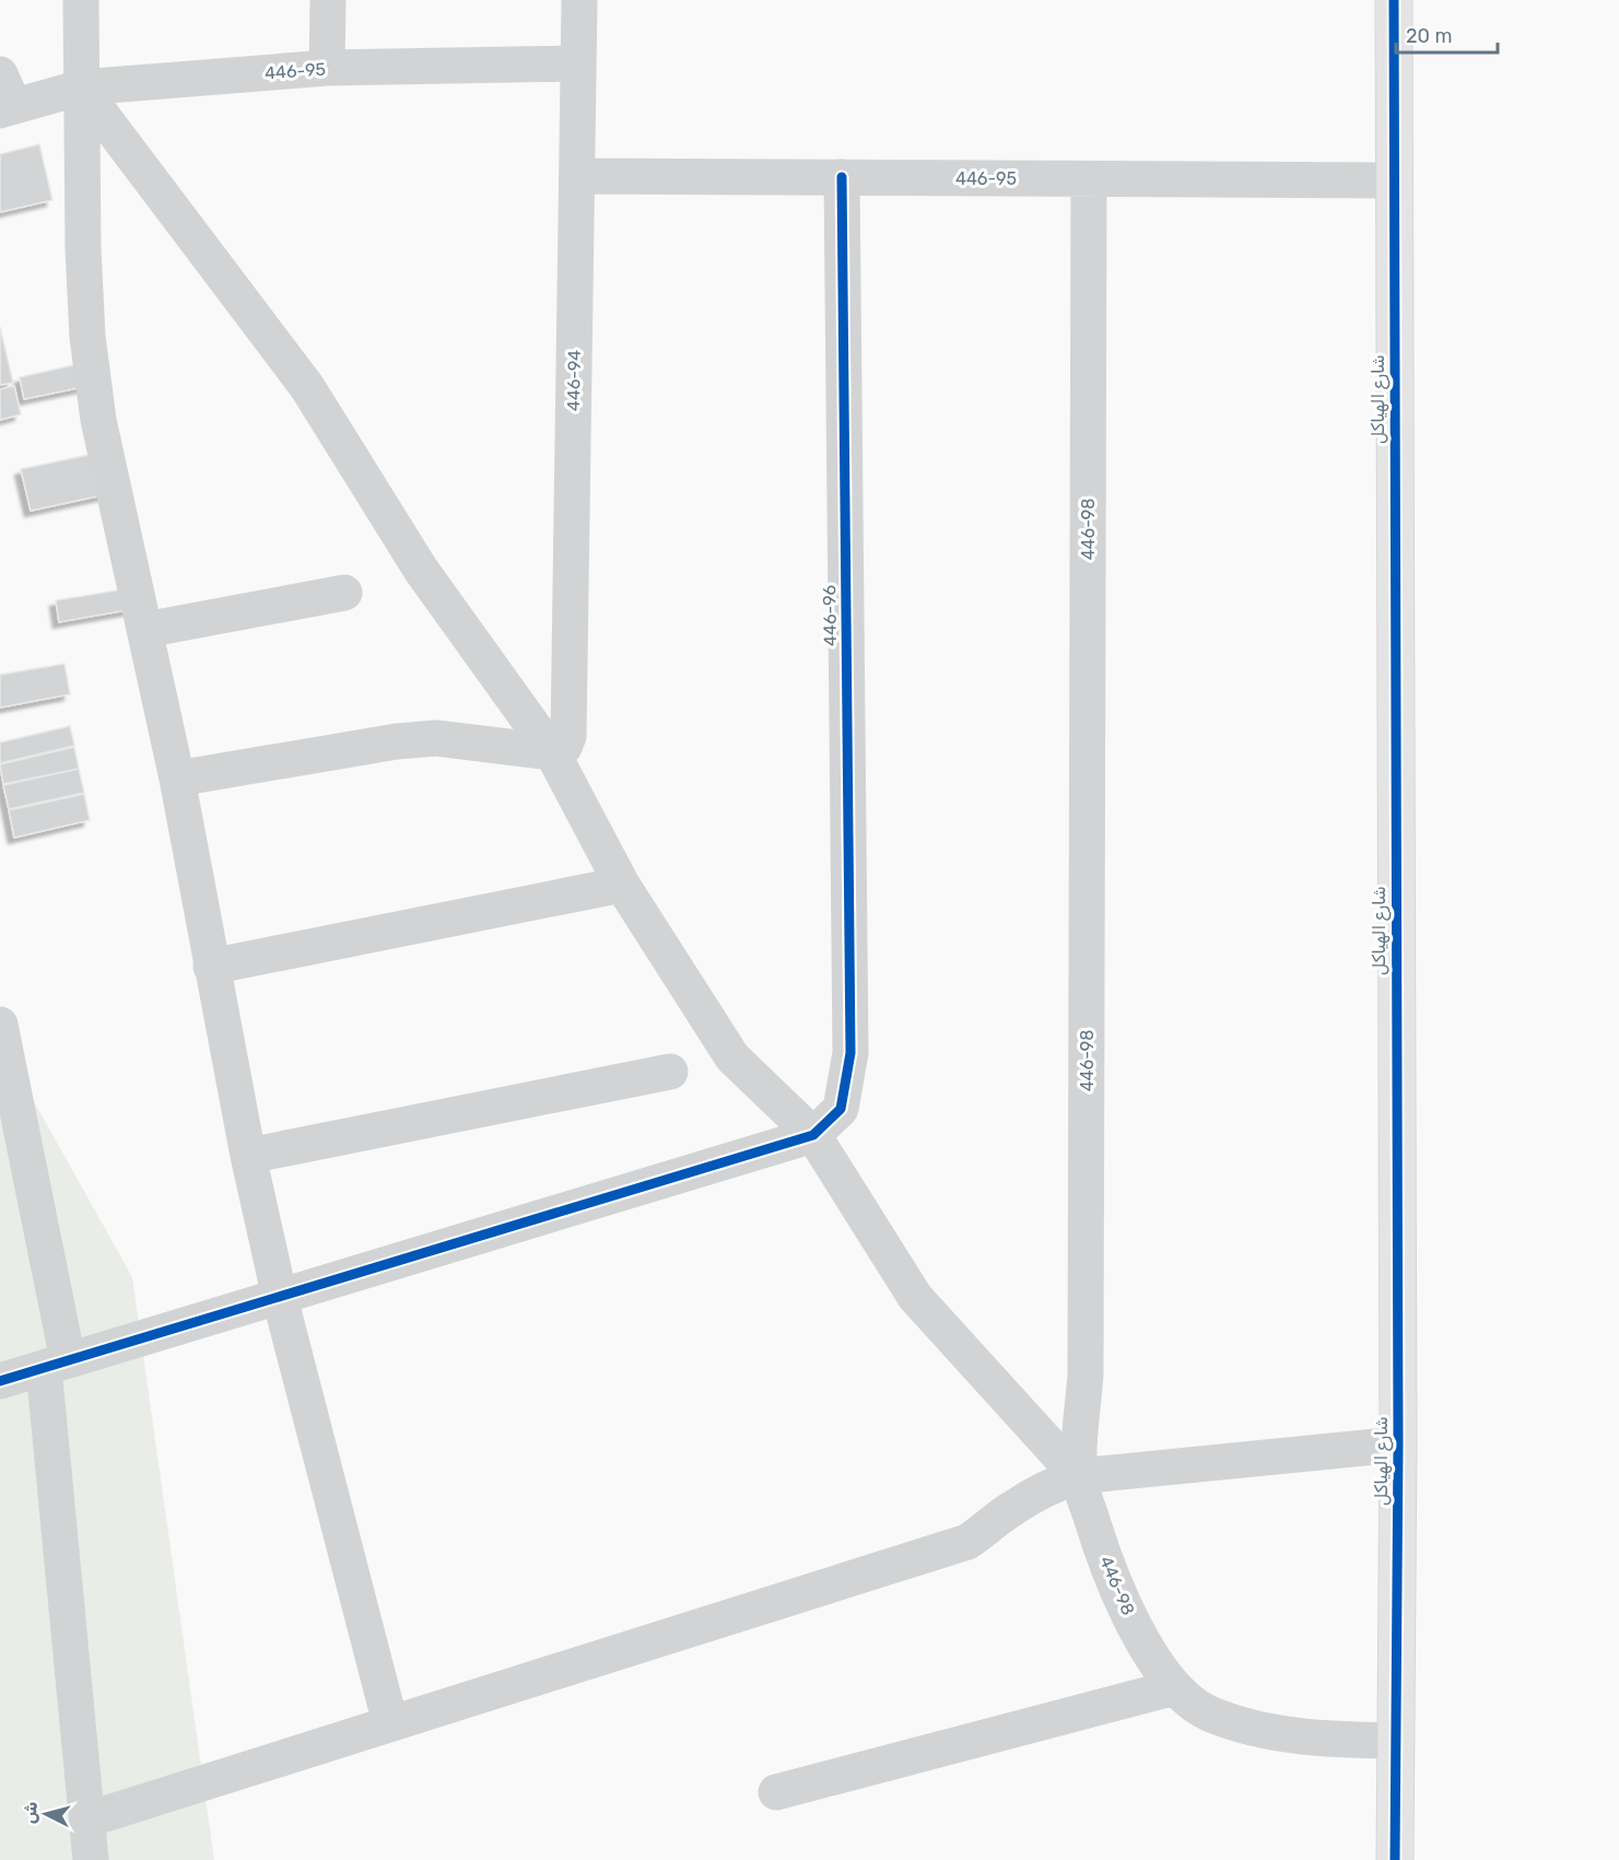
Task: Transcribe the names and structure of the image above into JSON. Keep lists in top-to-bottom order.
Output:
{
  "streets": {
    "street": [
      "446-95",
      "446-94",
      "شارع الهياكل",
      "446-98",
      "446-96"
    ]
  },
  "crossings": [
    ["446-95", "446-94"],
    ["446-95", "شارع الهياكل"],
    ["446-95", "446-98"],
    ["446-95", "446-96"],
    ["شارع الهياكل", "446-98"]
  ],
  "scale_bar": "20 m",
  "north": "left"
}
